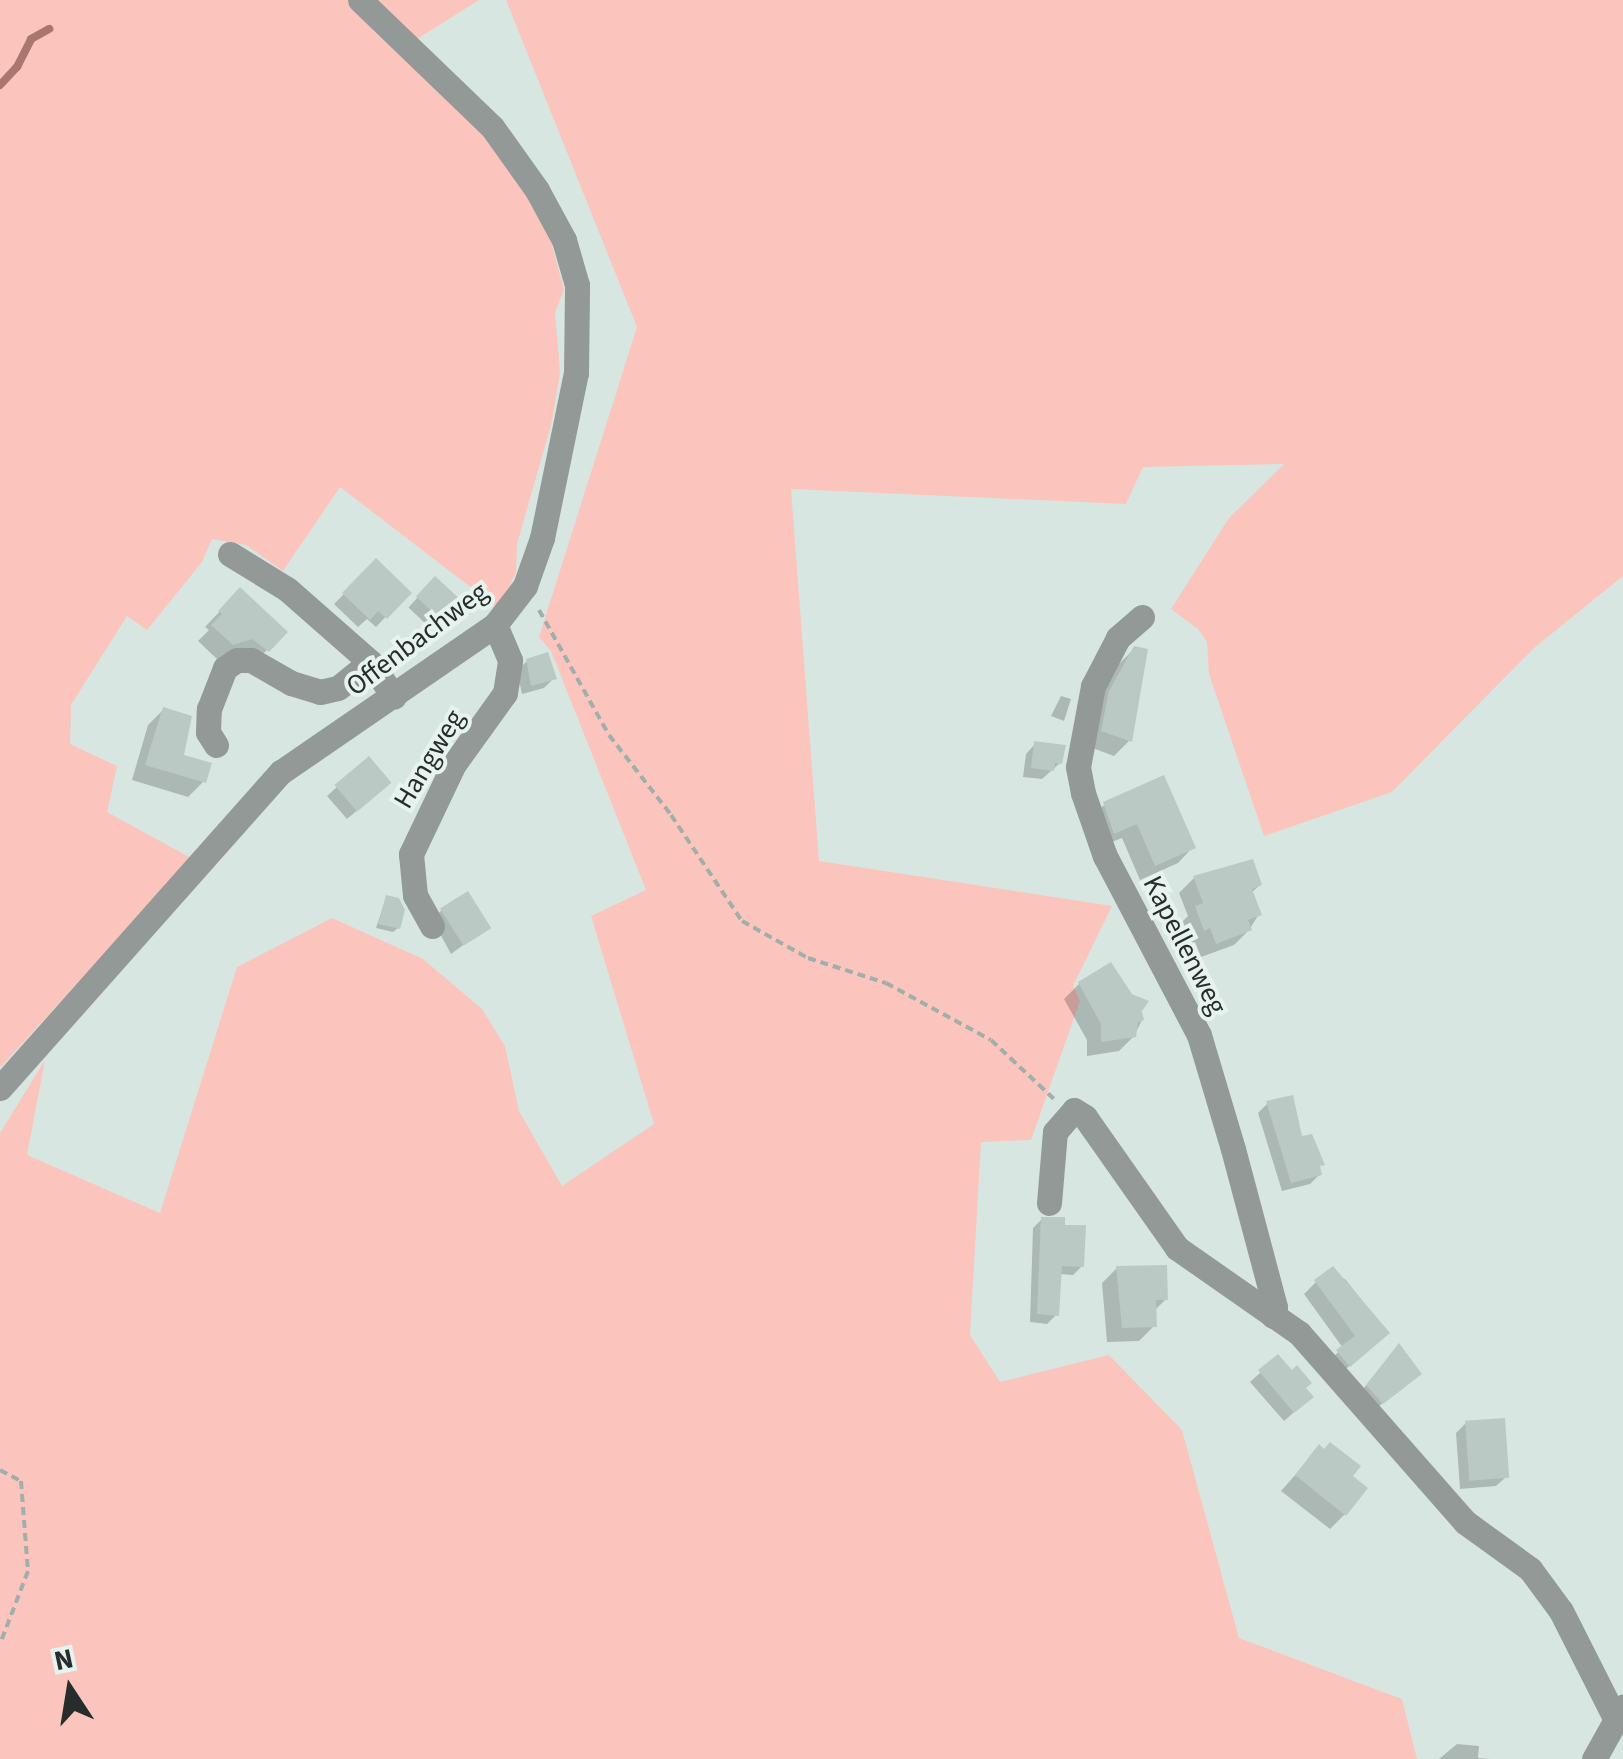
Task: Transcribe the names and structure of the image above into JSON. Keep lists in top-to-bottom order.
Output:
{
  "streets": {
    "street": ["Offenbachweg", "Hangweg", "Kapellenweg"]
  },
  "crossings": [
    ["Offenbachweg", "Hangweg"]
  ],
  "north": "top"
}
